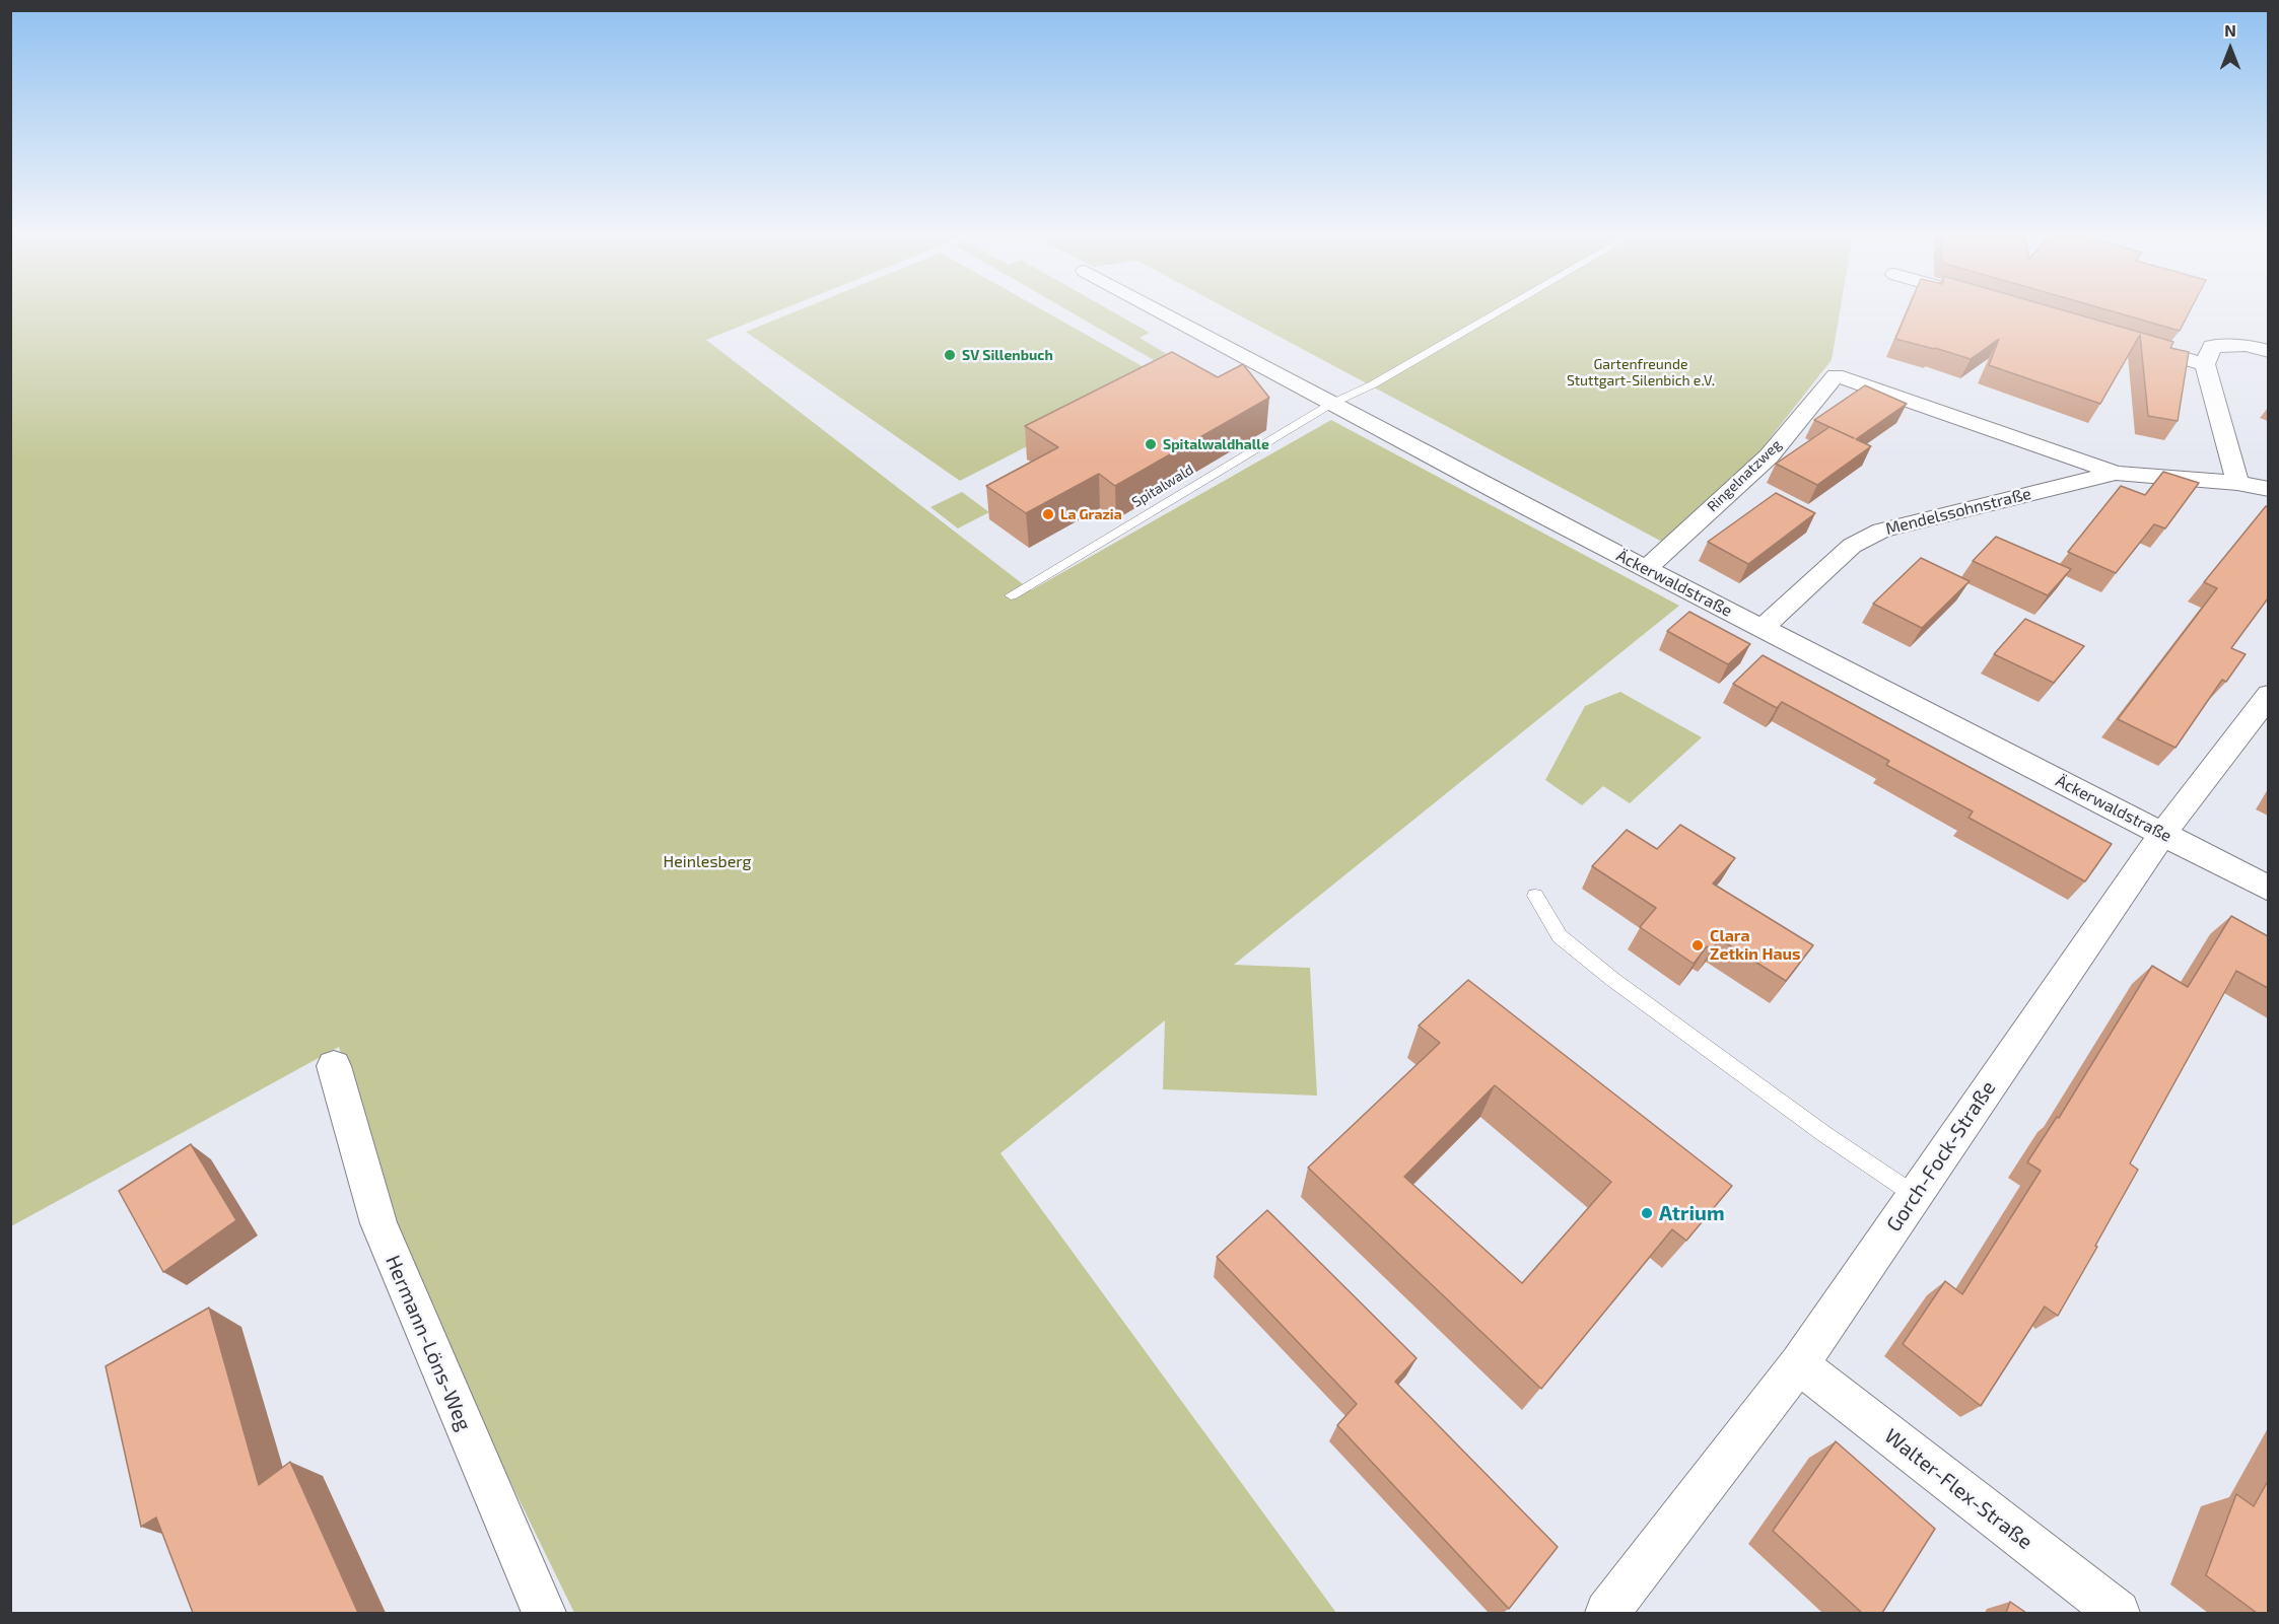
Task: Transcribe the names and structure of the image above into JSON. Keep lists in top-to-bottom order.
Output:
{
  "streets": {
    "street": [
      "Ringelnatzweg",
      "Mendelssohnstraße",
      "Äckerwaldstraße",
      "Gorch-Fock-Straße",
      "Hermann-Löns-Weg",
      "Walter-Flex-Straße"
    ],
    "lane": ["Spitalwald"]
  },
  "crossings": [
    ["Ringelnatzweg", "Mendelssohnstraße"],
    ["Ringelnatzweg", "Äckerwaldstraße"],
    ["Spitalwald", "Äckerwaldstraße"],
    ["Mendelssohnstraße", "Äckerwaldstraße"],
    ["Äckerwaldstraße", "Gorch-Fock-Straße"],
    ["Gorch-Fock-Straße", "Walter-Flex-Straße"]
  ],
  "parks": ["Gartenfreunde Stuttgart-Silenbich e.V.", "Heinlesberg"],
  "places": [
    "SV Sillenbuch",
    "Spitalwaldhalle",
    "La Grazia",
    "Clara Zetkin Haus",
    "Atrium"
  ],
  "north": "top"
}
